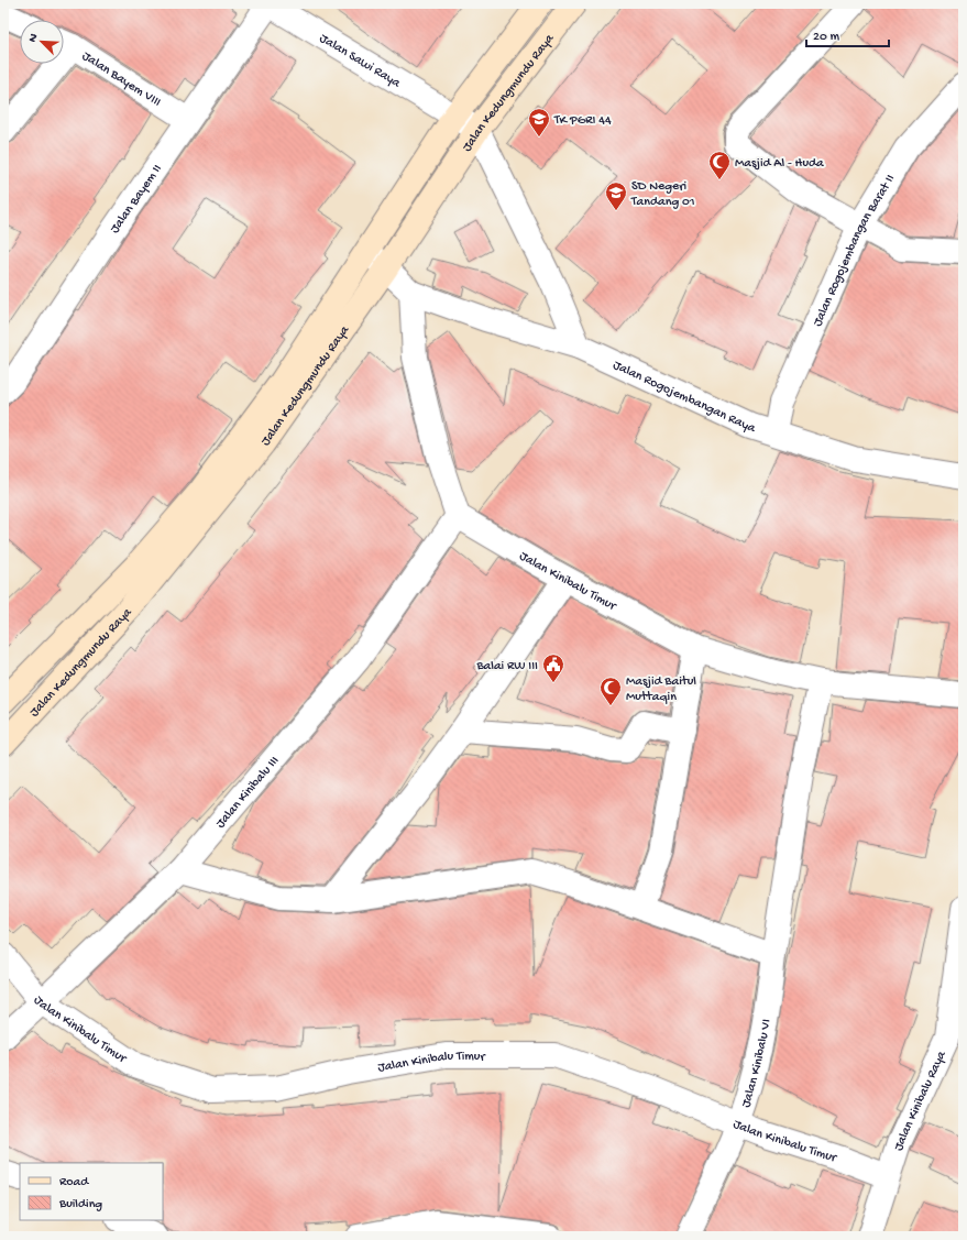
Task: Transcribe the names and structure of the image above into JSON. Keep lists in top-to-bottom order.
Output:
{
  "streets": {
    "main road": ["Jalan Kedungmundu Raya"],
    "street": [
      "Jalan Sawi Raya",
      "Jalan Bayem VIII",
      "Jalan Bayem II",
      "Jalan Rogojembangan Barat II",
      "Jalan Rogojembangan Raya",
      "Jalan Kinibalu Timur",
      "Jalan Kinibalu III",
      "Jalan Kinibalu VI",
      "Jalan Kinibalu Raya"
    ]
  },
  "crossings": [
    ["Jalan Sawi Raya", "Jalan Kedungmundu Raya"],
    ["Jalan Sawi Raya", "Jalan Bayem II"],
    ["Jalan Bayem VIII", "Jalan Bayem II"],
    ["Jalan Rogojembangan Barat II", "Jalan Rogojembangan Raya"],
    ["Jalan Kinibalu Timur", "Jalan Kinibalu III"],
    ["Jalan Kinibalu Timur", "Jalan Kinibalu VI"],
    ["Jalan Kinibalu Timur", "Jalan Kinibalu Raya"]
  ],
  "places": {
    "school or university": ["TK PGRI 44", "SD Negeri Tandang 01"],
    "mosque": ["Masjid Al - Huda", "Masjid Baitul Muttaqin"],
    "public building": ["Balai RW III"]
  },
  "legend": ["Road", "Building"],
  "scale_bar": "20 m",
  "north": "top left"
}
